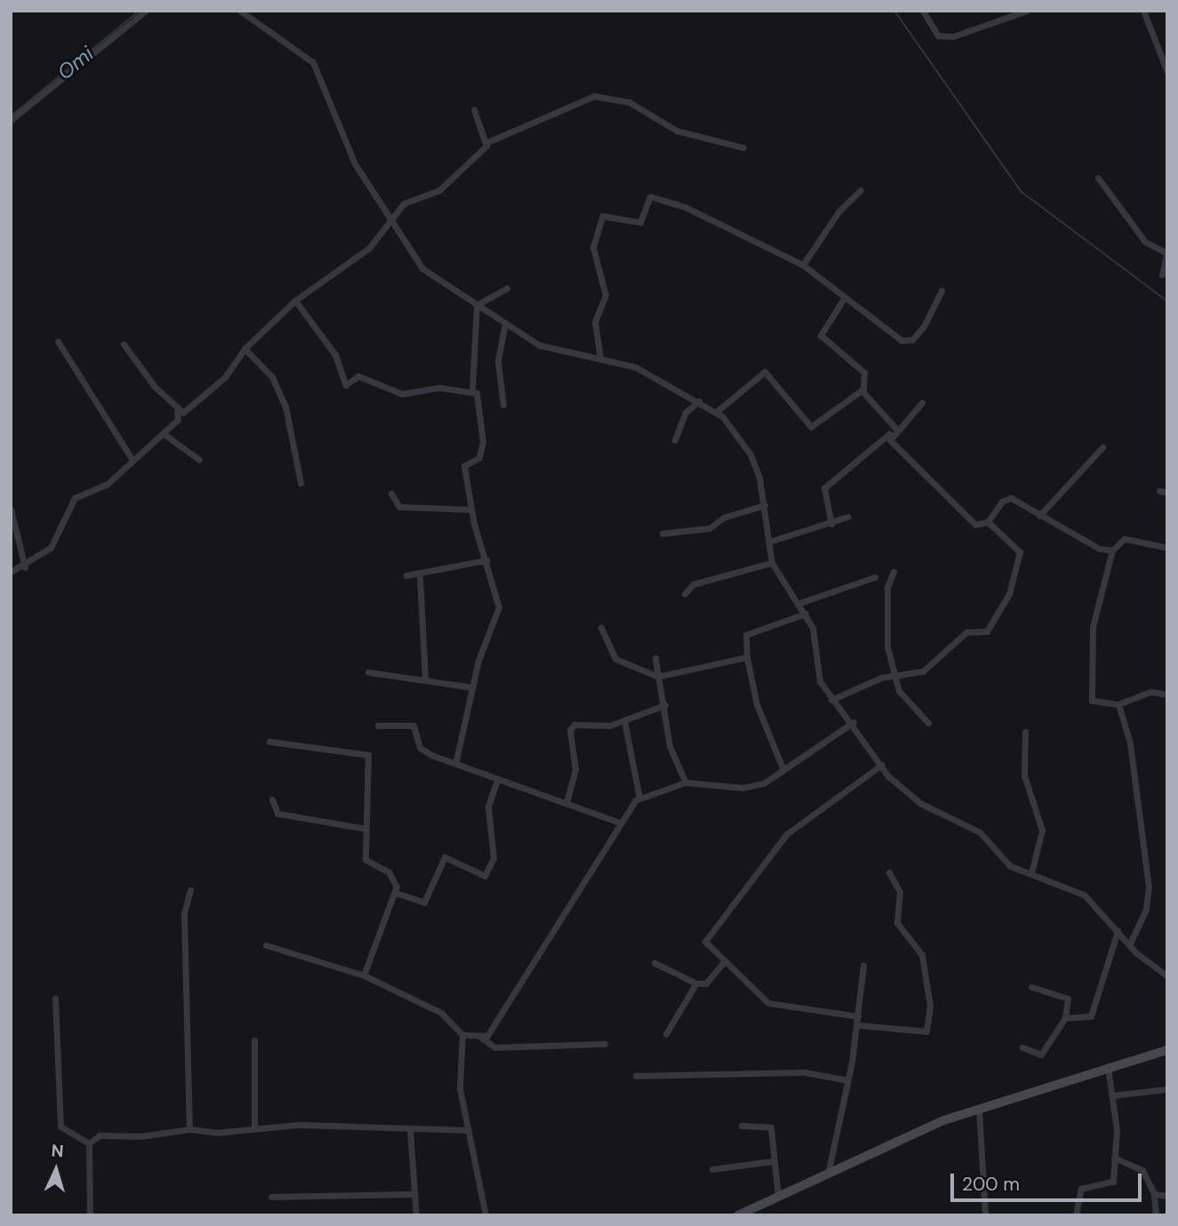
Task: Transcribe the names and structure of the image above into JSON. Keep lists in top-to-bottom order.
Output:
{
  "water": ["Omi"],
  "scale_bar": "200 m",
  "north": "top"
}
